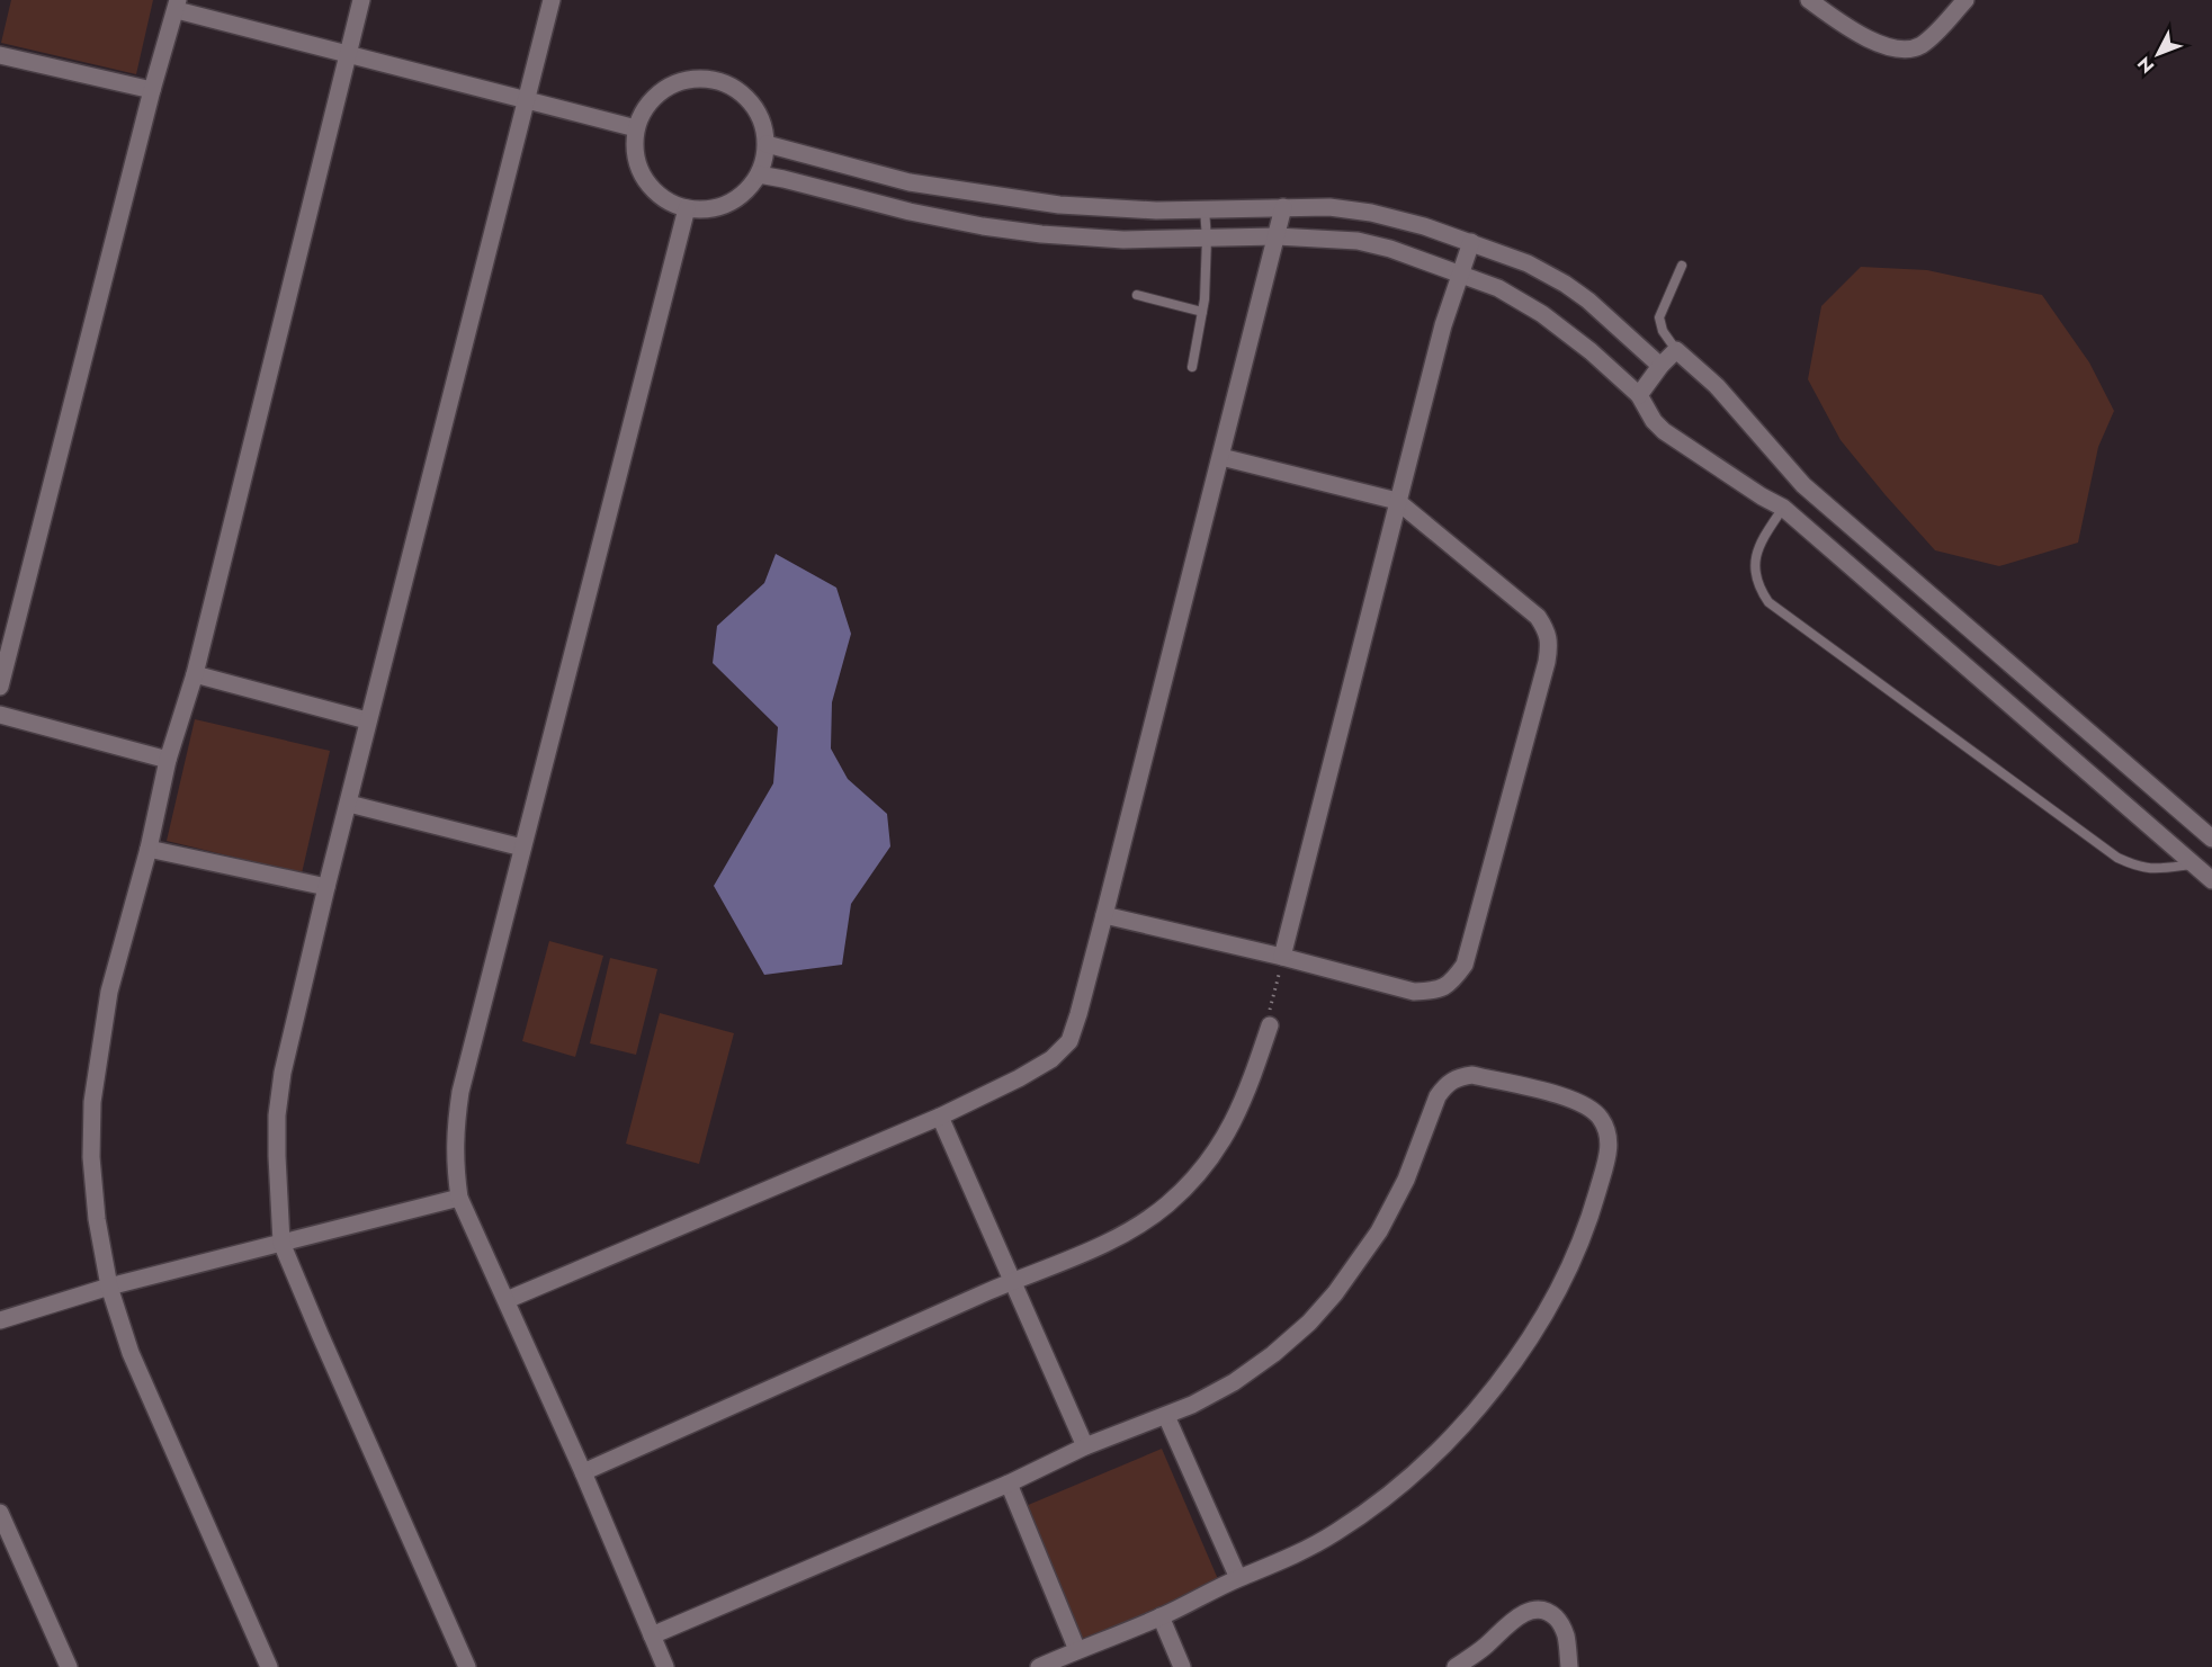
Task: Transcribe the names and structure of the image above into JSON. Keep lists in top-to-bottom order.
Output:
{
  "north": "bottom left"
}
